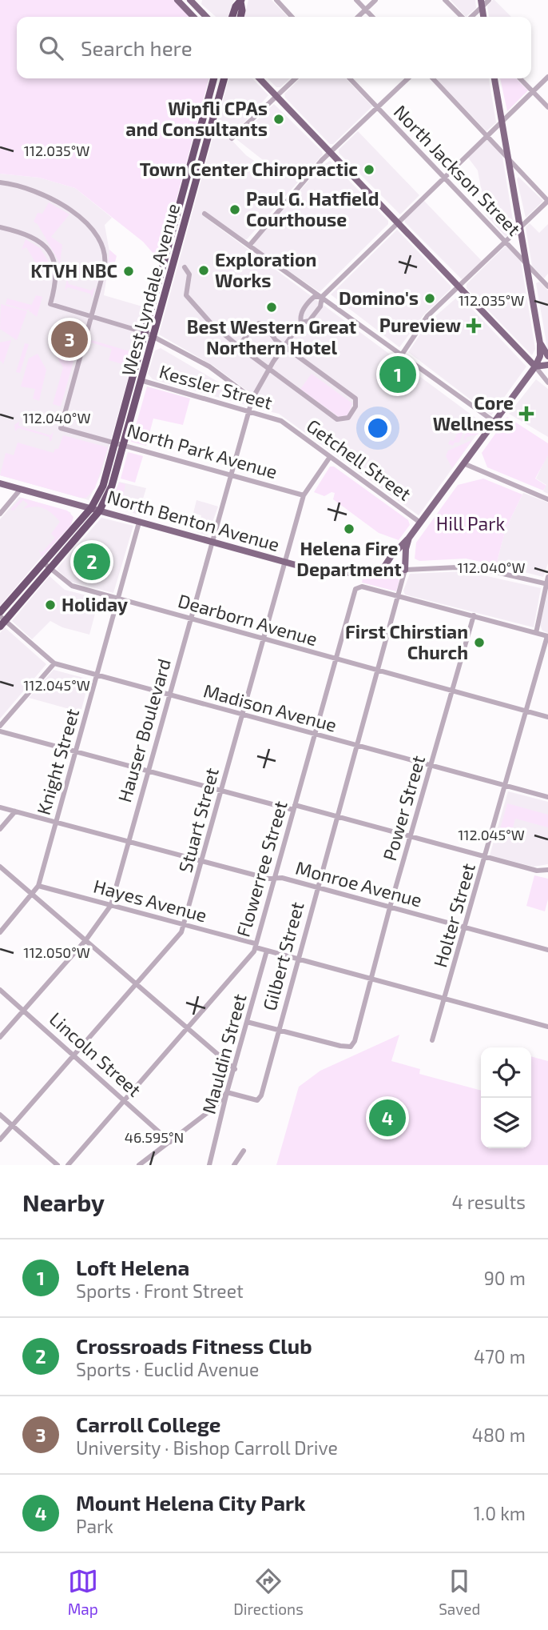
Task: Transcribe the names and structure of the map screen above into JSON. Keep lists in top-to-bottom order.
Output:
{
  "streets": {
    "highway": ["West Lyndale Avenue"],
    "main road": ["North Benton Avenue"],
    "street": [
      "North Jackson Street",
      "Kessler Street",
      "North Park Avenue",
      "Getchell Street",
      "Dearborn Avenue",
      "Madison Avenue",
      "Hauser Boulevard",
      "Knight Street",
      "Power Street",
      "Stuart Street",
      "Flowerree Street",
      "Monroe Avenue",
      "Hayes Avenue",
      "Holter Street",
      "Gilbert Street",
      "Mauldin Street",
      "Lincoln Street"
    ]
  },
  "crossings": [
    ["West Lyndale Avenue", "Kessler Street"],
    ["West Lyndale Avenue", "North Park Avenue"],
    ["West Lyndale Avenue", "North Benton Avenue"],
    ["West Lyndale Avenue", "Dearborn Avenue"],
    ["West Lyndale Avenue", "Madison Avenue"],
    ["Kessler Street", "Getchell Street"],
    ["Kessler Street", "Hauser Boulevard"],
    ["North Park Avenue", "Hauser Boulevard"],
    ["North Park Avenue", "Stuart Street"],
    ["Getchell Street", "Stuart Street"],
    ["North Benton Avenue", "Hauser Boulevard"],
    ["North Benton Avenue", "Knight Street"],
    ["North Benton Avenue", "Stuart Street"],
    ["Dearborn Avenue", "Hauser Boulevard"],
    ["Dearborn Avenue", "Knight Street"],
    ["Dearborn Avenue", "Power Street"],
    ["Dearborn Avenue", "Stuart Street"],
    ["Dearborn Avenue", "Flowerree Street"],
    ["Dearborn Avenue", "Holter Street"],
    ["Dearborn Avenue", "Gilbert Street"],
    ["Madison Avenue", "Hauser Boulevard"],
    ["Madison Avenue", "Knight Street"],
    ["Madison Avenue", "Power Street"],
    ["Madison Avenue", "Stuart Street"],
    ["Madison Avenue", "Flowerree Street"],
    ["Madison Avenue", "Holter Street"],
    ["Madison Avenue", "Gilbert Street"],
    ["Hauser Boulevard", "Monroe Avenue"],
    ["Hauser Boulevard", "Hayes Avenue"],
    ["Hauser Boulevard", "Lincoln Street"],
    ["Knight Street", "Monroe Avenue"],
    ["Knight Street", "Hayes Avenue"],
    ["Power Street", "Monroe Avenue"],
    ["Power Street", "Hayes Avenue"],
    ["Power Street", "Gilbert Street"],
    ["Stuart Street", "Monroe Avenue"],
    ["Stuart Street", "Hayes Avenue"],
    ["Stuart Street", "Lincoln Street"],
    ["Flowerree Street", "Monroe Avenue"],
    ["Flowerree Street", "Hayes Avenue"],
    ["Flowerree Street", "Gilbert Street"],
    ["Flowerree Street", "Lincoln Street"],
    ["Monroe Avenue", "Holter Street"],
    ["Monroe Avenue", "Gilbert Street"],
    ["Hayes Avenue", "Holter Street"],
    ["Hayes Avenue", "Gilbert Street"],
    ["Hayes Avenue", "Mauldin Street"],
    ["Gilbert Street", "Mauldin Street"]
  ],
  "parks": ["Hill Park"],
  "places": {
    "other": [
      "Wipfli CPAs and Consultants",
      "Town Center Chiropractic",
      "Paul G. Hatfield Courthouse",
      "Exploration Works",
      "KTVH NBC",
      "Domino's",
      "Best Western Great Northern Hotel",
      "Helena Fire Department",
      "Holiday",
      "First Chirstian Church"
    ],
    "health": ["Pureview", "Core Wellness"]
  },
  "page": {
    "search": "Search here",
    "pins": [
      "3",
      "1",
      "2",
      "4"
    ],
    "heading": ["Nearby", "4 results"],
    "list": [
      {
        "mark": "1",
        "name": "Loft Helena",
        "note": "Sports · Front Street",
        "value": "90 m"
      },
      {
        "mark": "2",
        "name": "Crossroads Fitness Club",
        "note": "Sports · Euclid Avenue",
        "value": "470 m"
      },
      {
        "mark": "3",
        "name": "Carroll College",
        "note": "University · Bishop Carroll Drive",
        "value": "480 m"
      },
      {
        "mark": "4",
        "name": "Mount Helena City Park",
        "note": "Park",
        "value": "1.0 km"
      }
    ],
    "nav": ["Map", "Directions", "Saved"]
  },
  "coordinates": [
    "112.035°W",
    "112.040°W",
    "112.045°W",
    "112.050°W",
    "46.595°N"
  ]
}
